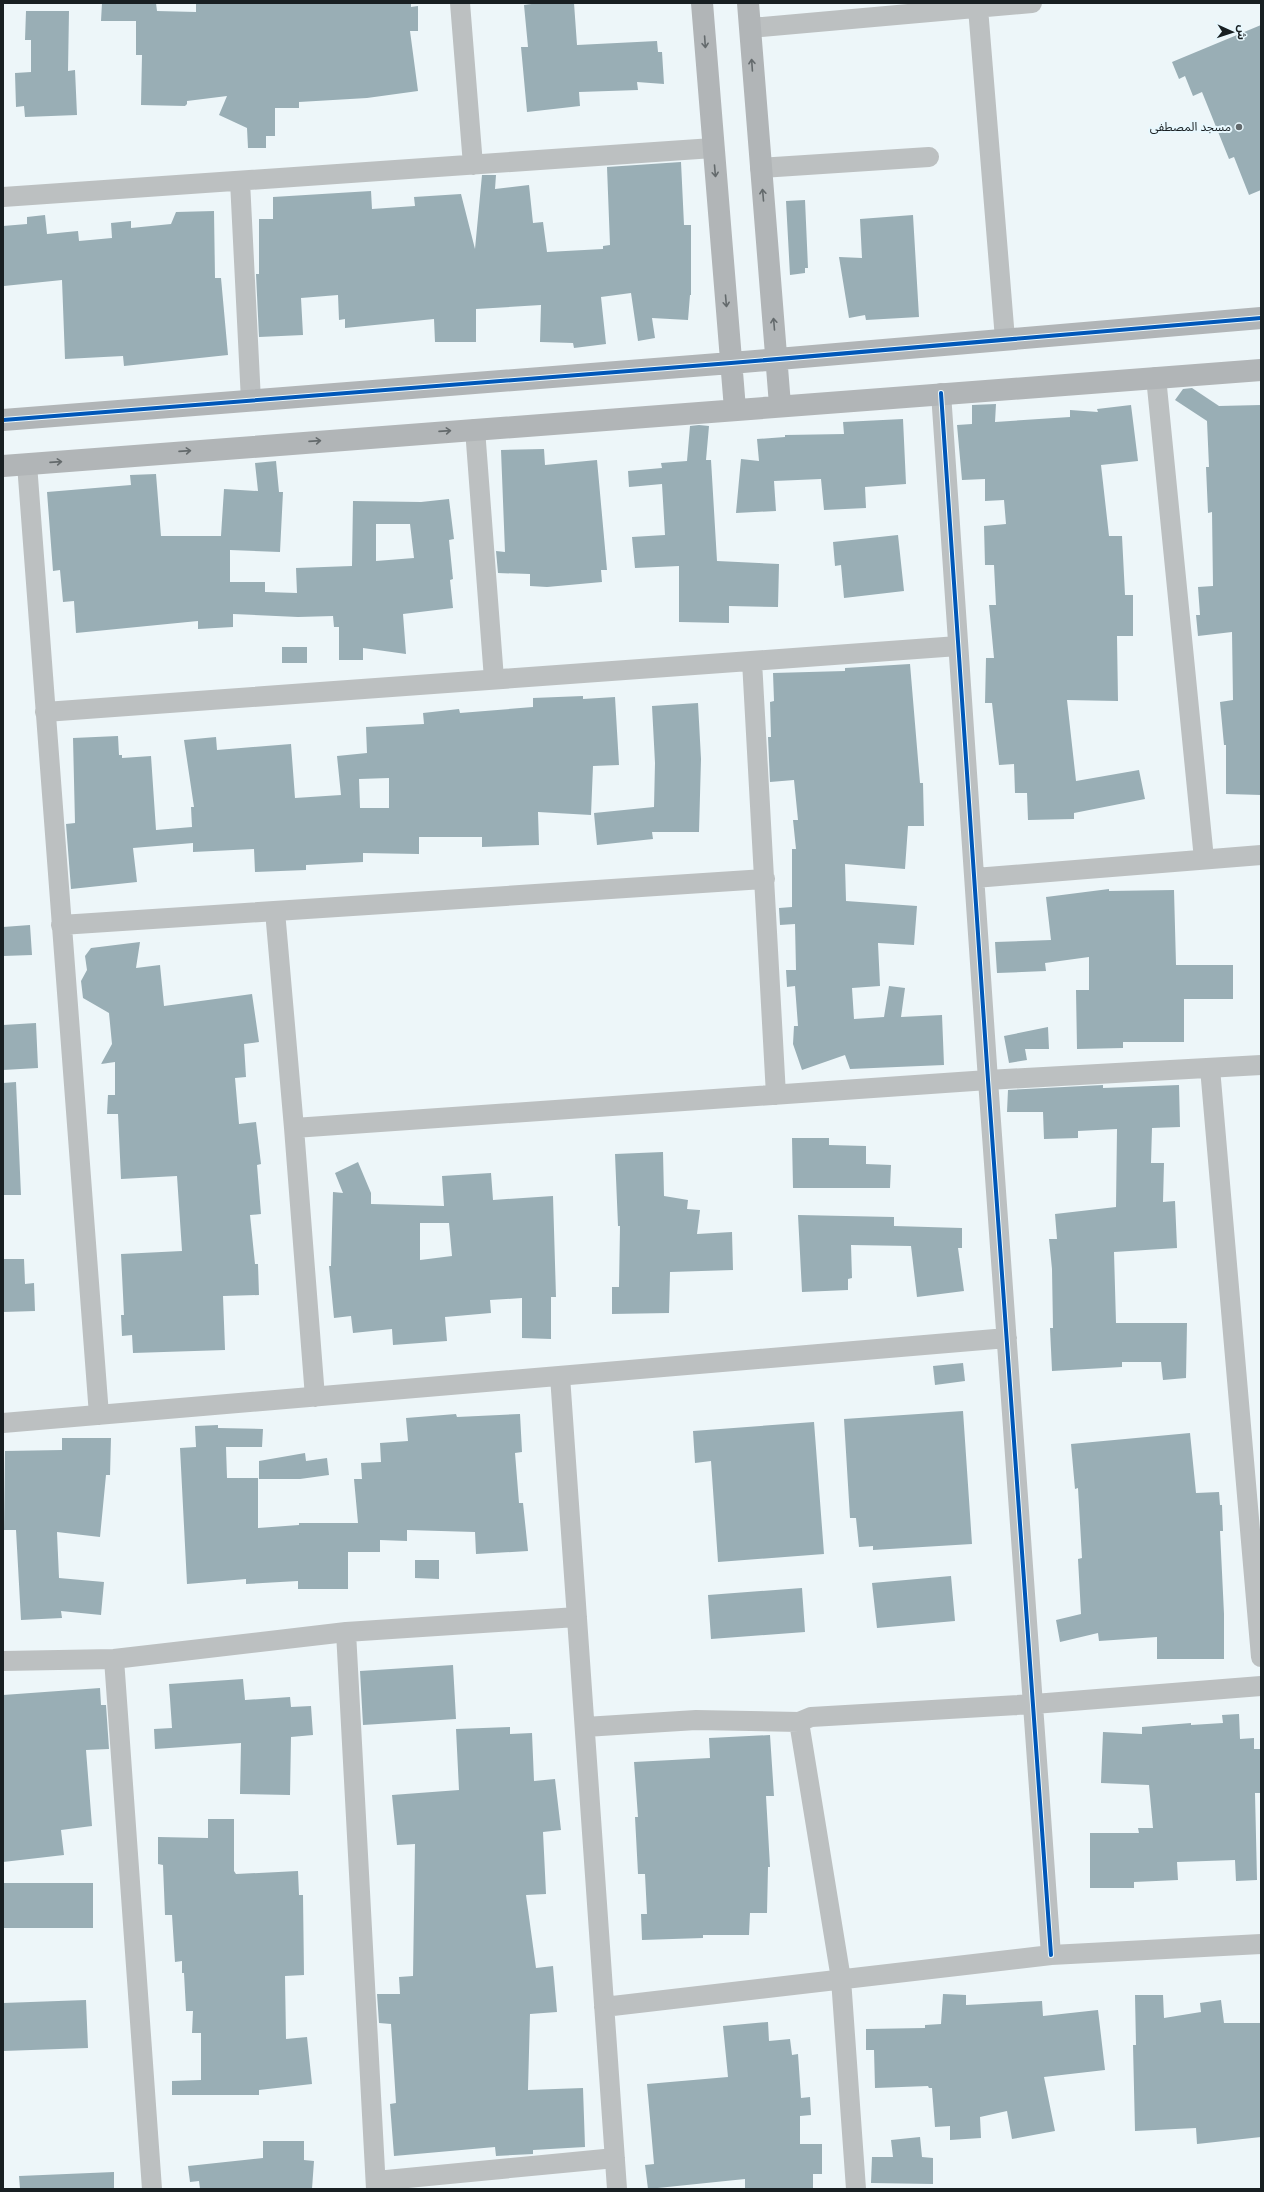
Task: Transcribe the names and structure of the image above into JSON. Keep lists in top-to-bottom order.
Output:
{
  "places": ["مسجد المصطفى"],
  "north": "right"
}
